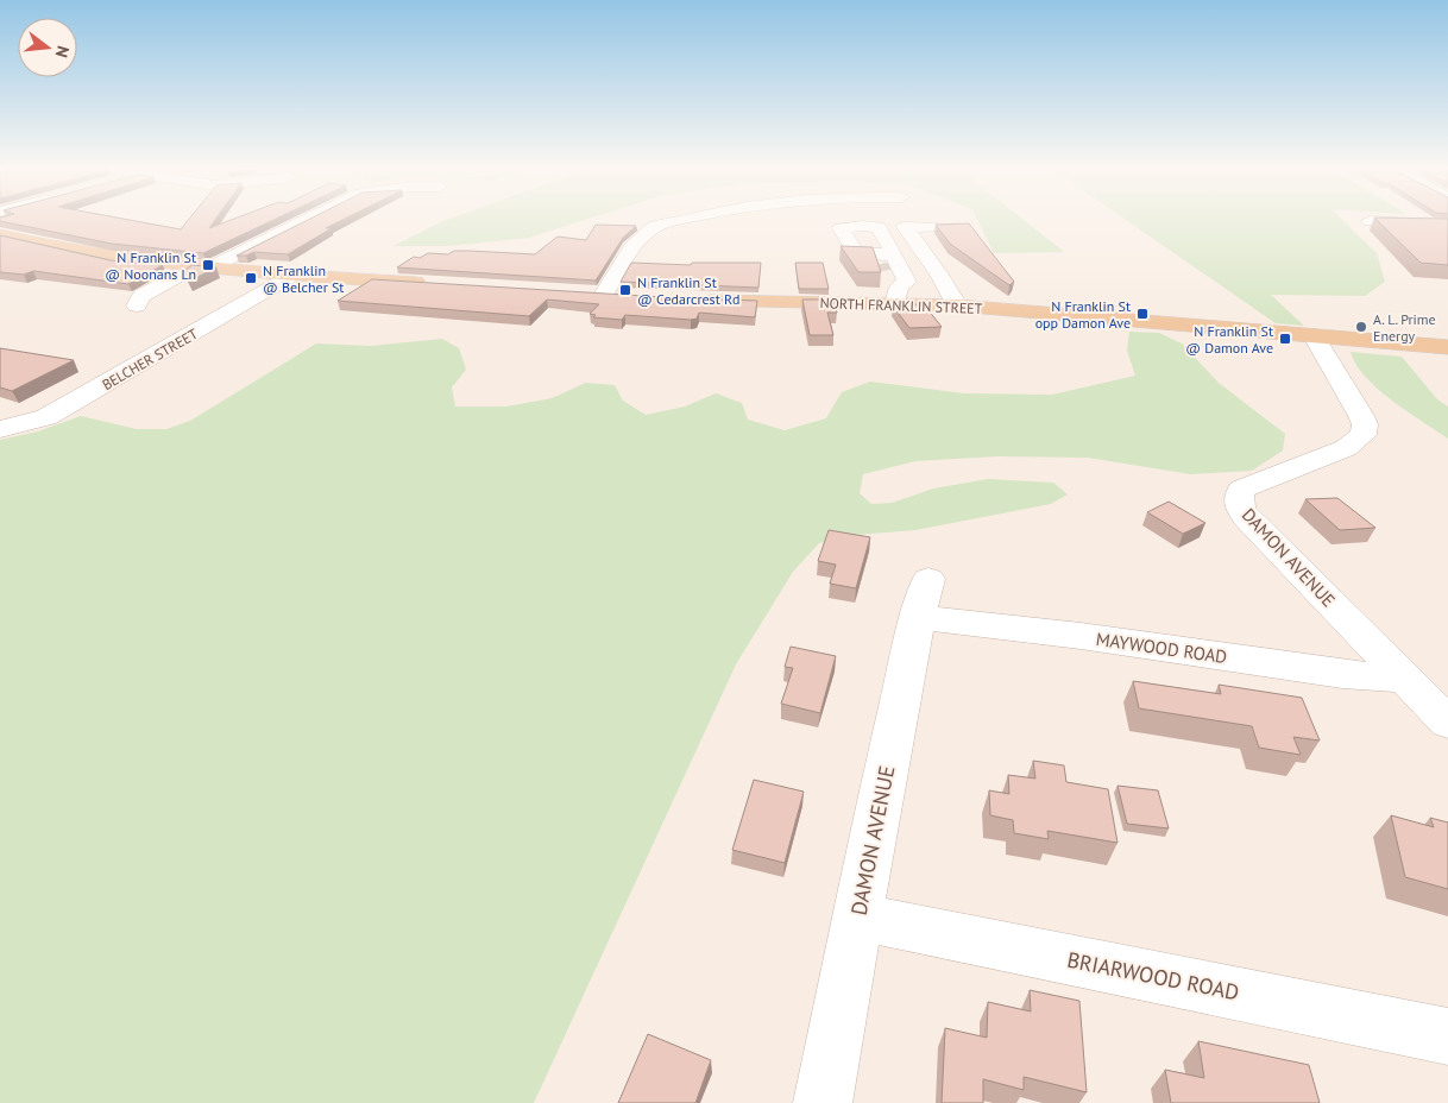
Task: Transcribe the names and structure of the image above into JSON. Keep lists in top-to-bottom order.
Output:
{
  "streets": {
    "main road": ["NORTH FRANKLIN STREET"],
    "street": [
      "BELCHER STREET",
      "DAMON AVENUE",
      "MAYWOOD ROAD",
      "BRIARWOOD ROAD"
    ]
  },
  "crossings": [
    ["NORTH FRANKLIN STREET", "DAMON AVENUE"],
    ["DAMON AVENUE", "MAYWOOD ROAD"],
    ["DAMON AVENUE", "BRIARWOOD ROAD"]
  ],
  "places": {
    "transit": [
      "N Franklin St @ Noonans Ln",
      "N Franklin @ Belcher St",
      "N Franklin St @ Cedarcrest Rd",
      "N Franklin St opp Damon Ave",
      "N Franklin St @ Damon Ave"
    ],
    "other": ["A. L. Prime Energy"]
  },
  "north": "right"
}
